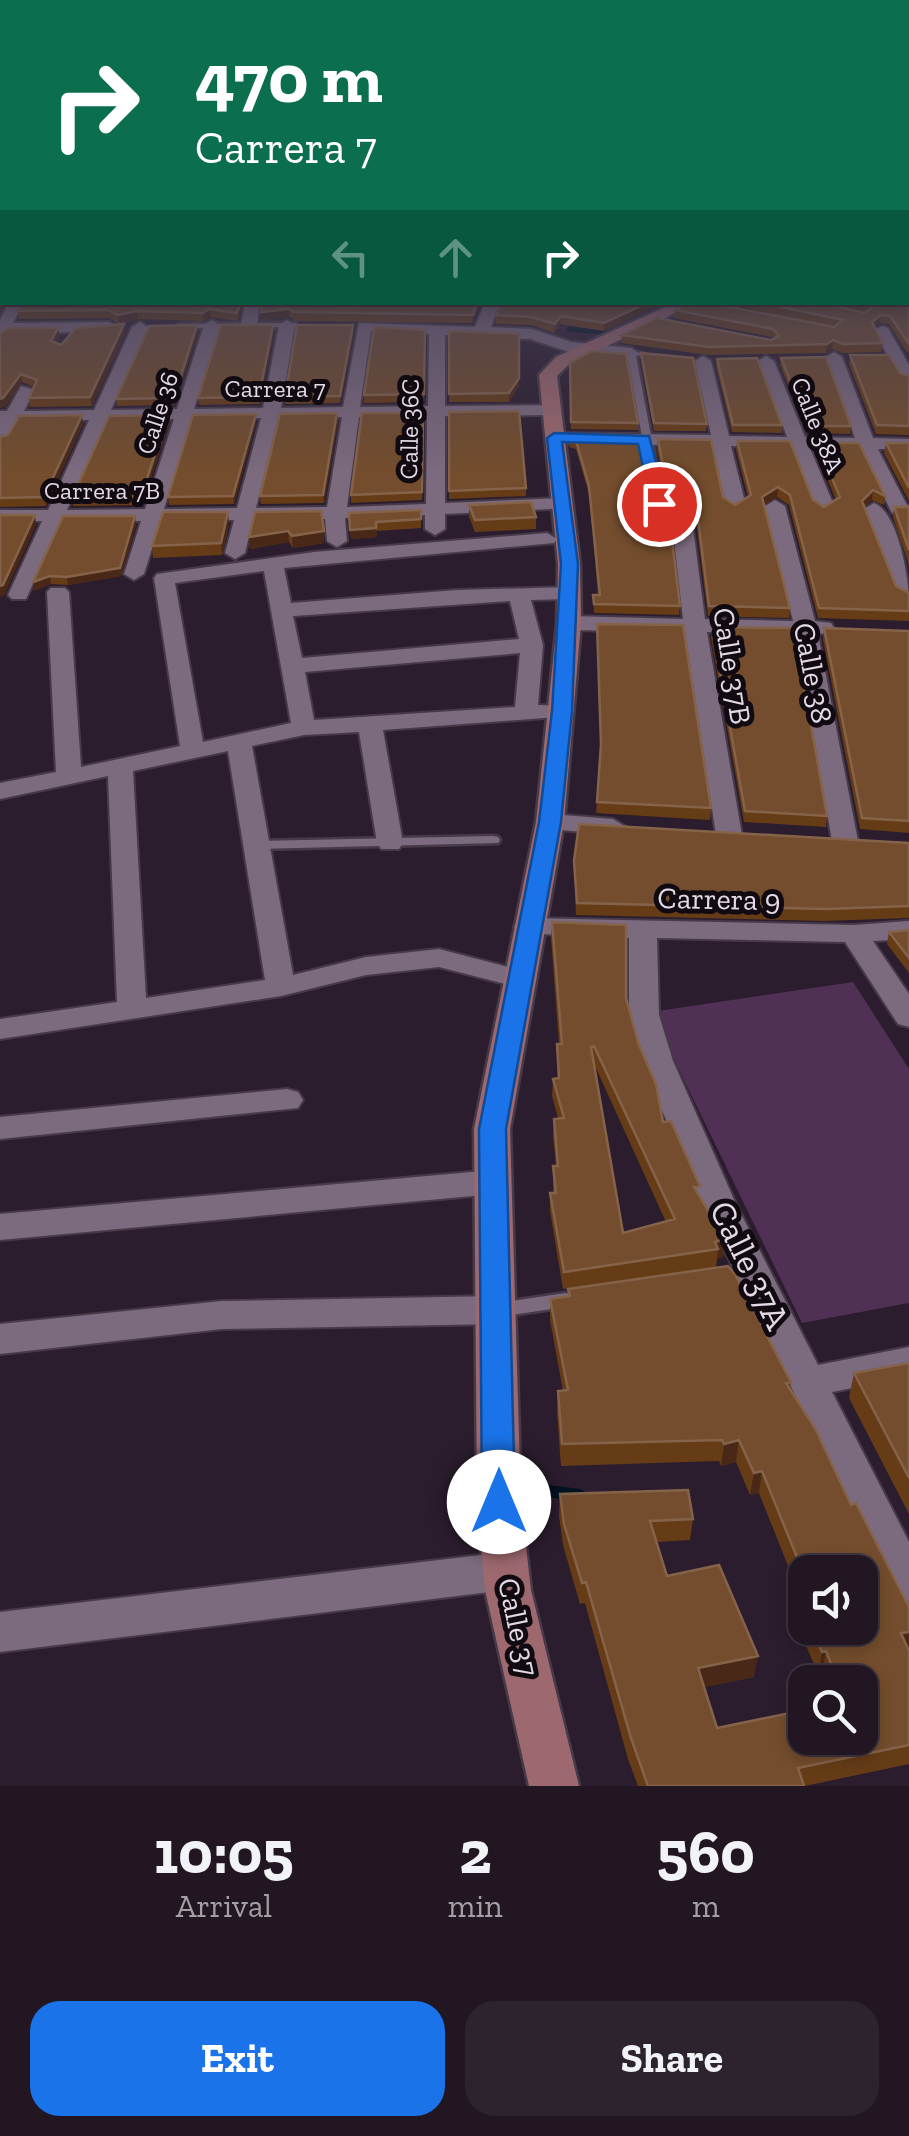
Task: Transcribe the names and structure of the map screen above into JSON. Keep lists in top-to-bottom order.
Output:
{
  "streets": {
    "main road": ["Calle 37"],
    "street": [
      "Carrera 7",
      "Calle 36",
      "Calle 38A",
      "Calle 36C",
      "Carrera 7B",
      "Calle 37B",
      "Calle 38",
      "Carrera 9",
      "Calle 37A"
    ]
  },
  "crossings": [
    ["Carrera 7", "Calle 36"],
    ["Carrera 7", "Calle 38A"],
    ["Carrera 7", "Calle 36C"],
    ["Carrera 7", "Calle 37B"],
    ["Carrera 7", "Calle 37"],
    ["Calle 36", "Carrera 7B"],
    ["Calle 36C", "Carrera 7B"],
    ["Carrera 7B", "Calle 37"],
    ["Carrera 9", "Calle 37A"],
    ["Carrera 9", "Calle 37"]
  ],
  "page": {
    "turn": ["470 m", "Carrera 7"],
    "eta": [
      "10:05",
      "Arrival",
      "2",
      "min",
      "560",
      "m"
    ],
    "buttons": ["Exit", "Share"]
  }
}
